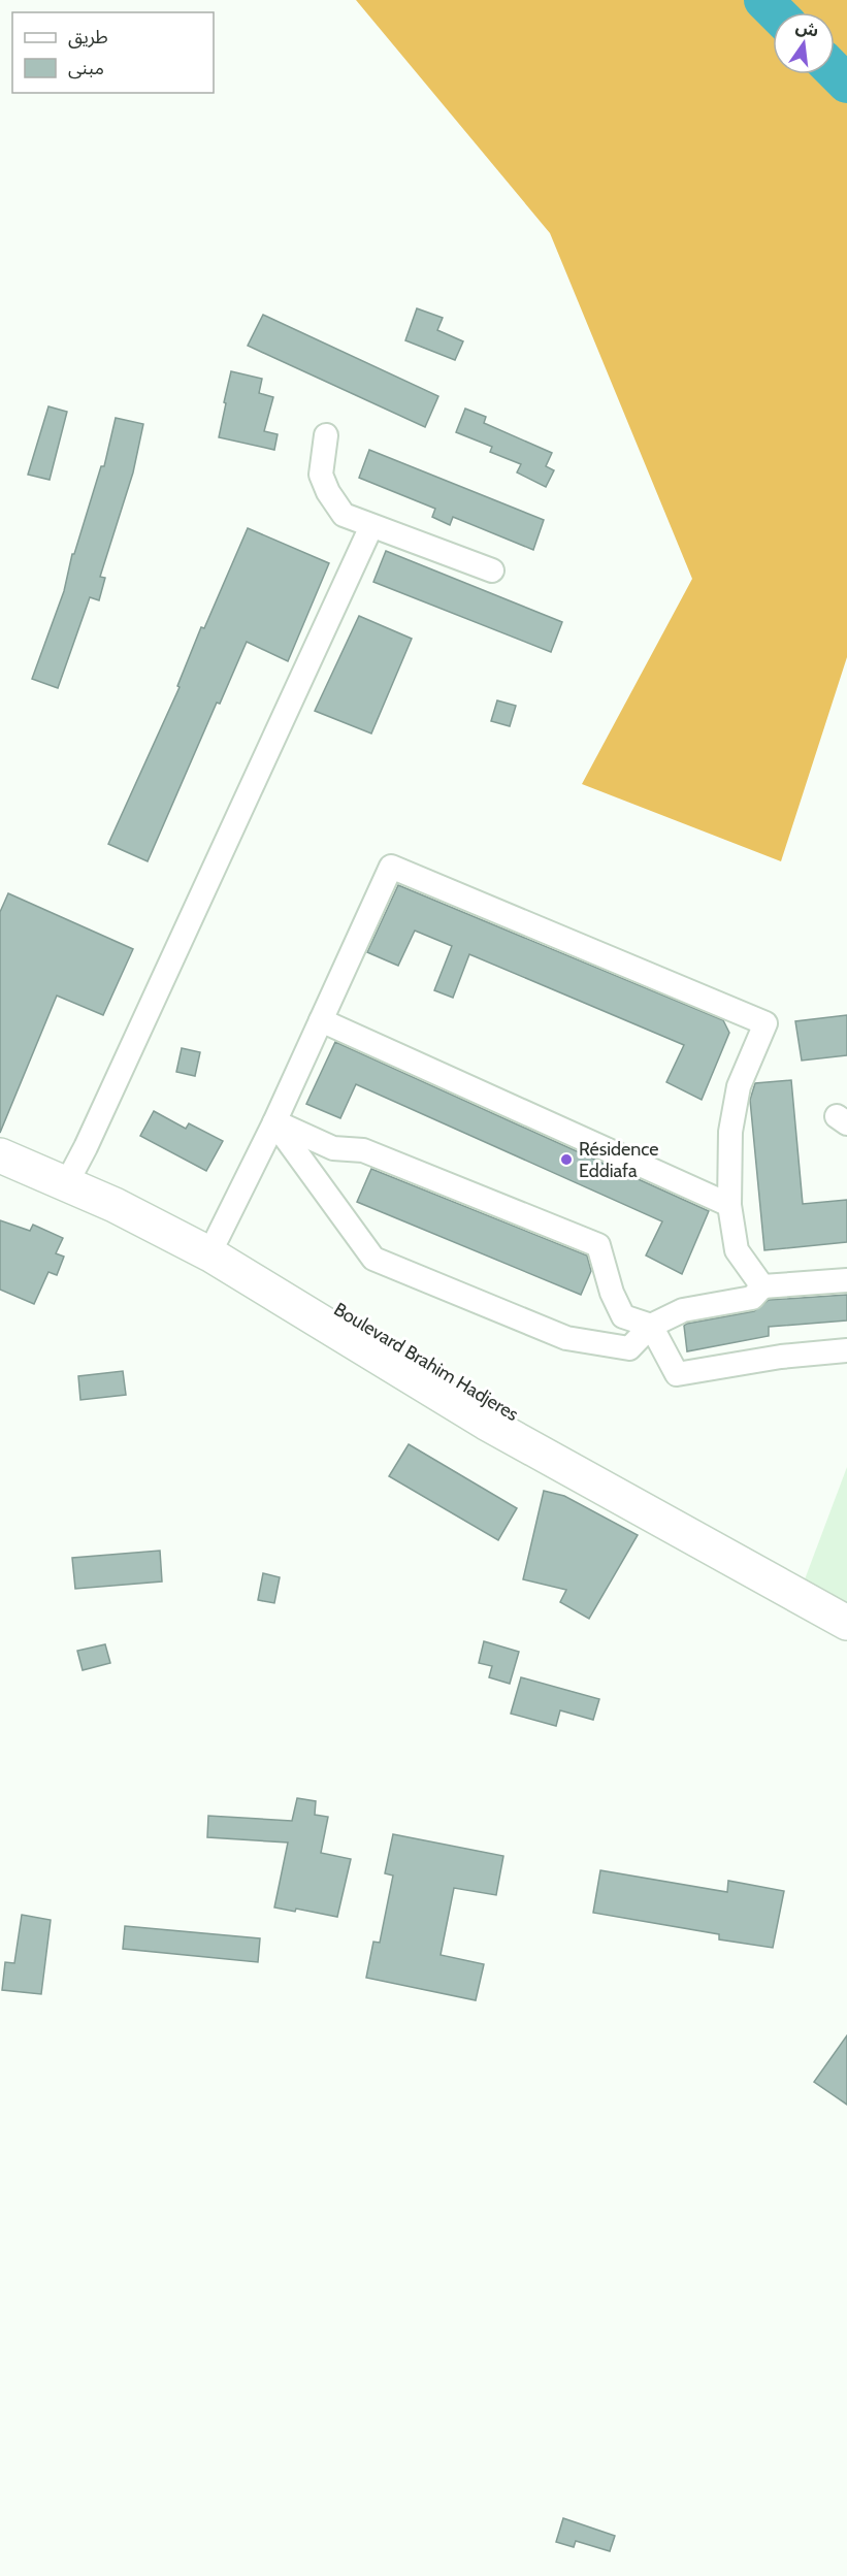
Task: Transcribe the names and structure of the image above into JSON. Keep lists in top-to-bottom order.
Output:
{
  "streets": {
    "main road": ["Boulevard Brahim Hadjeres"]
  },
  "places": ["Résidence Eddiafa"],
  "legend": ["طريق", "مبنى"],
  "north": "top"
}
